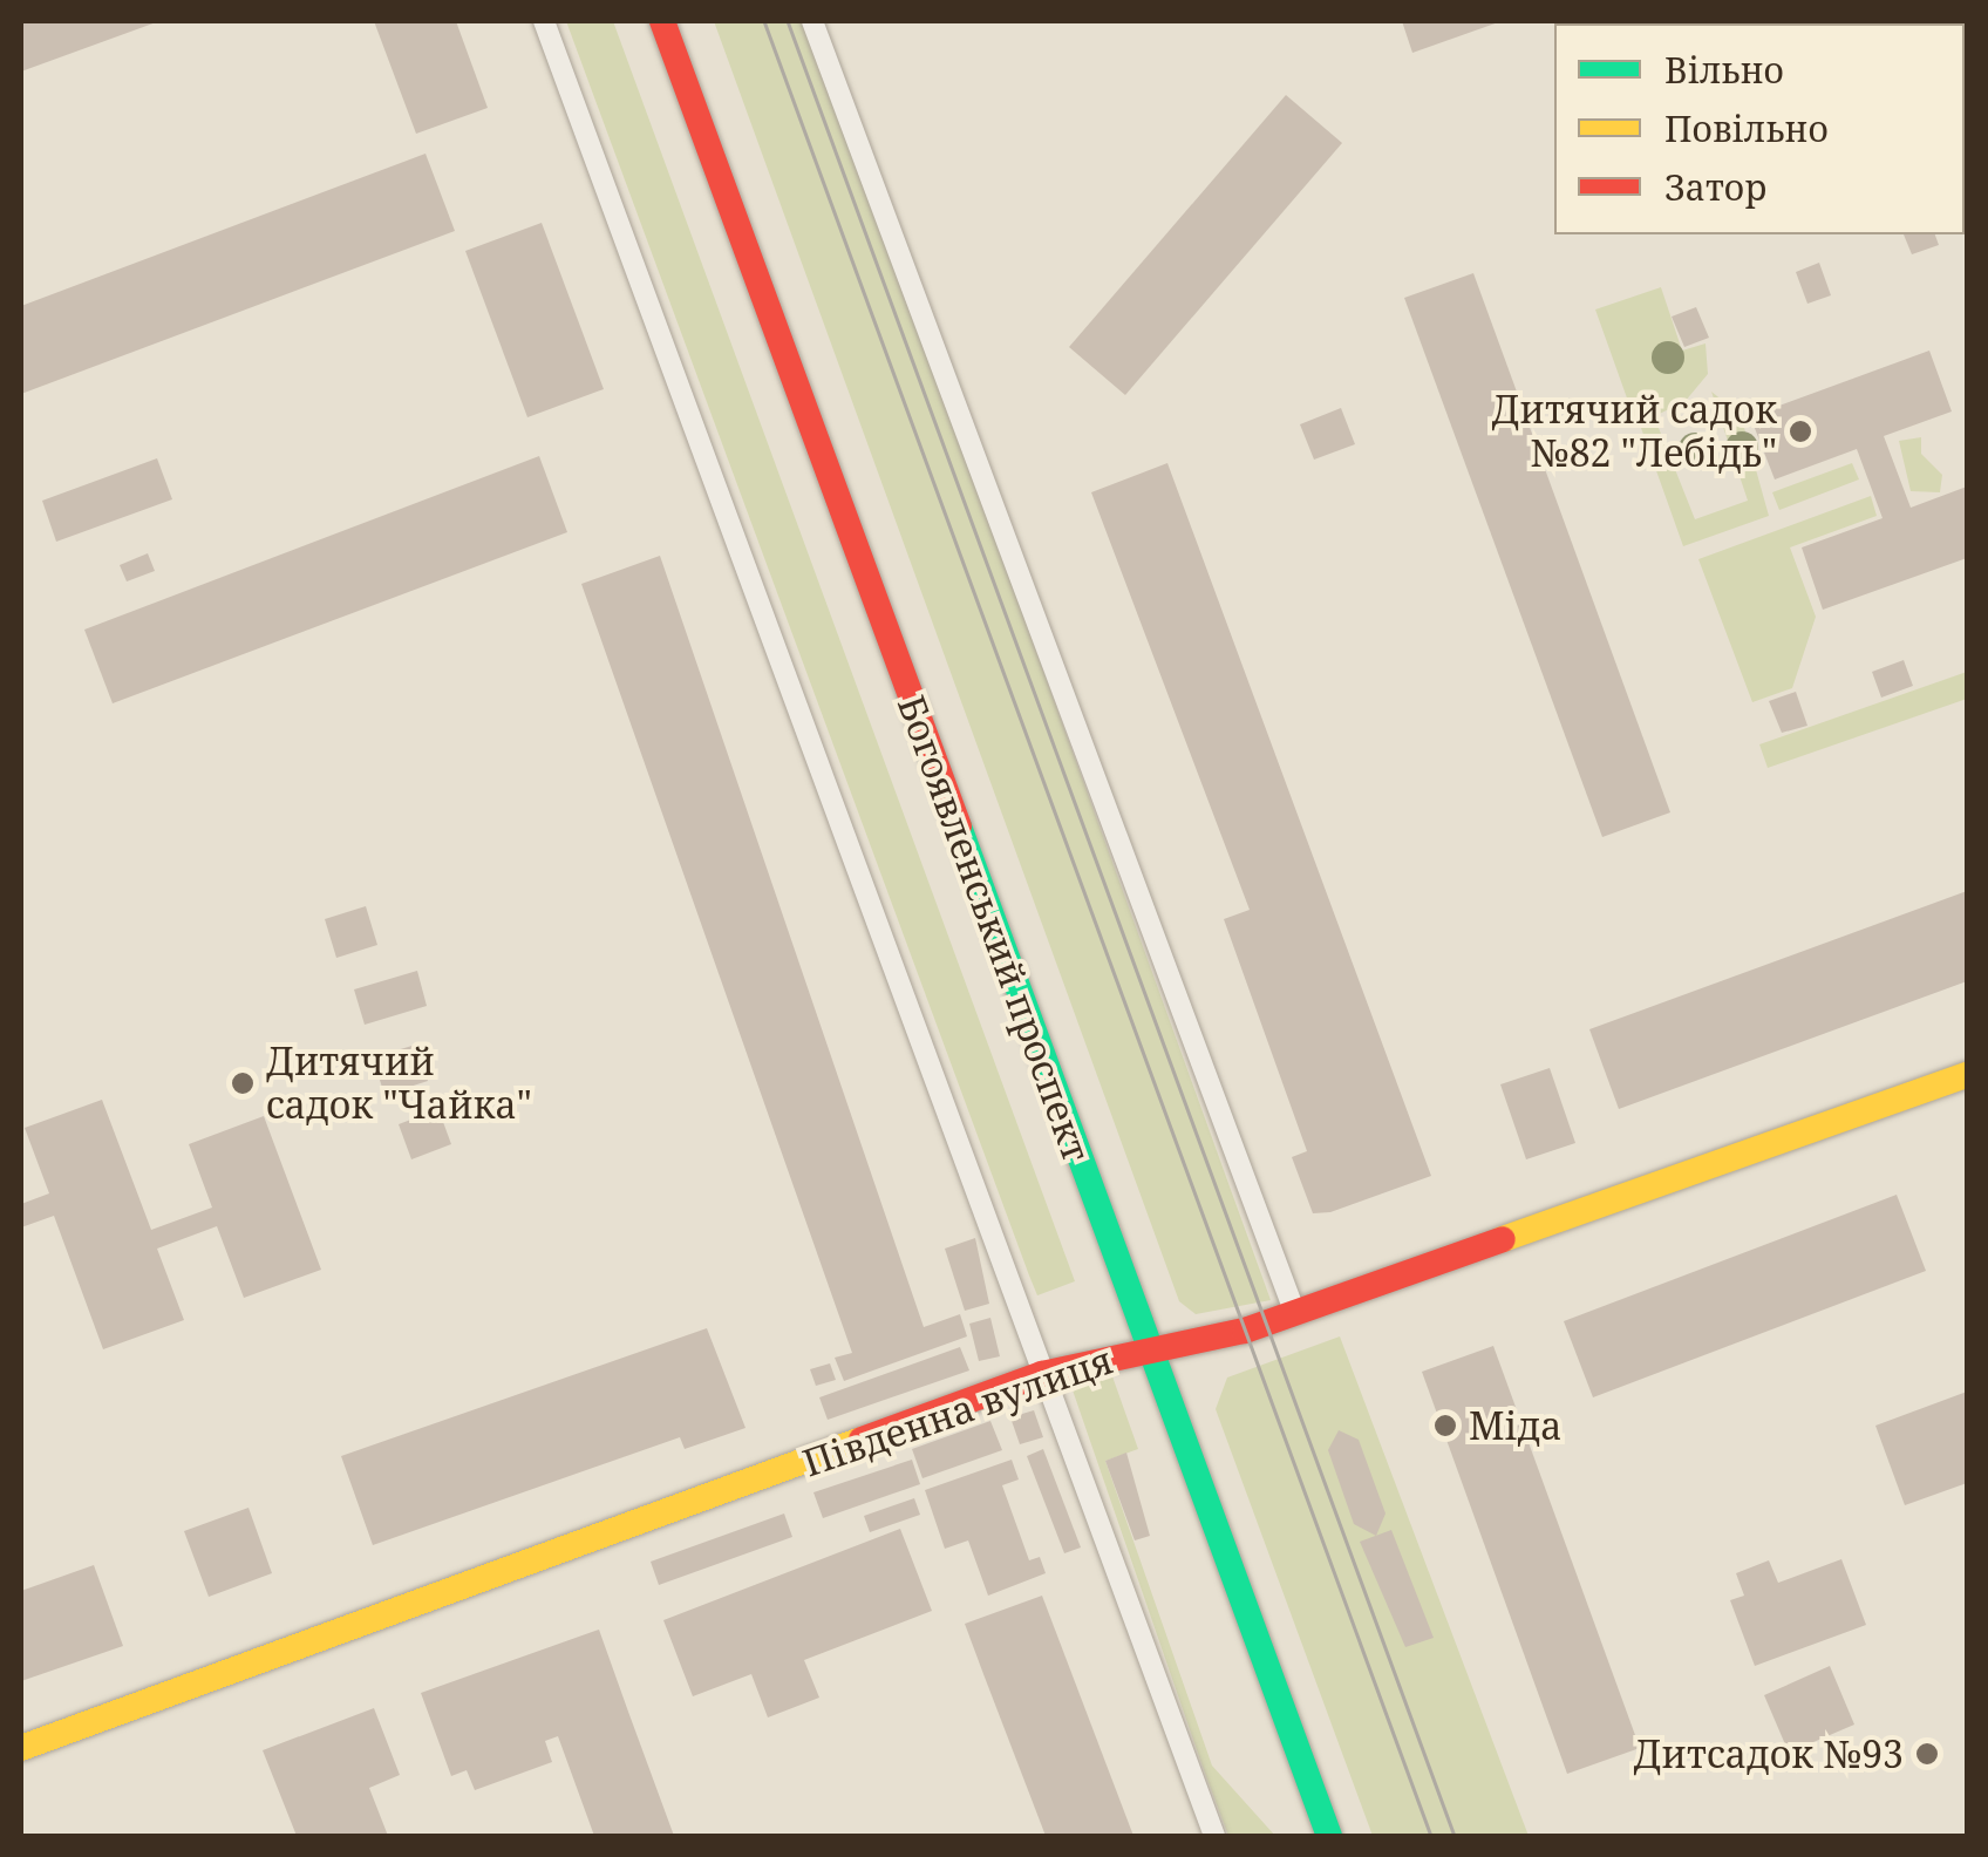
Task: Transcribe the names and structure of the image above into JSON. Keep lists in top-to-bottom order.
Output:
{
  "streets": {
    "street": ["Богоявленський проспект", "Південна вулиця"]
  },
  "crossings": [
    ["Богоявленський проспект", "Південна вулиця"]
  ],
  "places": [
    "Дитячий садок №82 \"Лебідь\"",
    "Дитячий садок \"Чайка\"",
    "Міда",
    "Дитсадок №93"
  ],
  "legend": ["Вільно", "Повільно", "Затор"]
}
